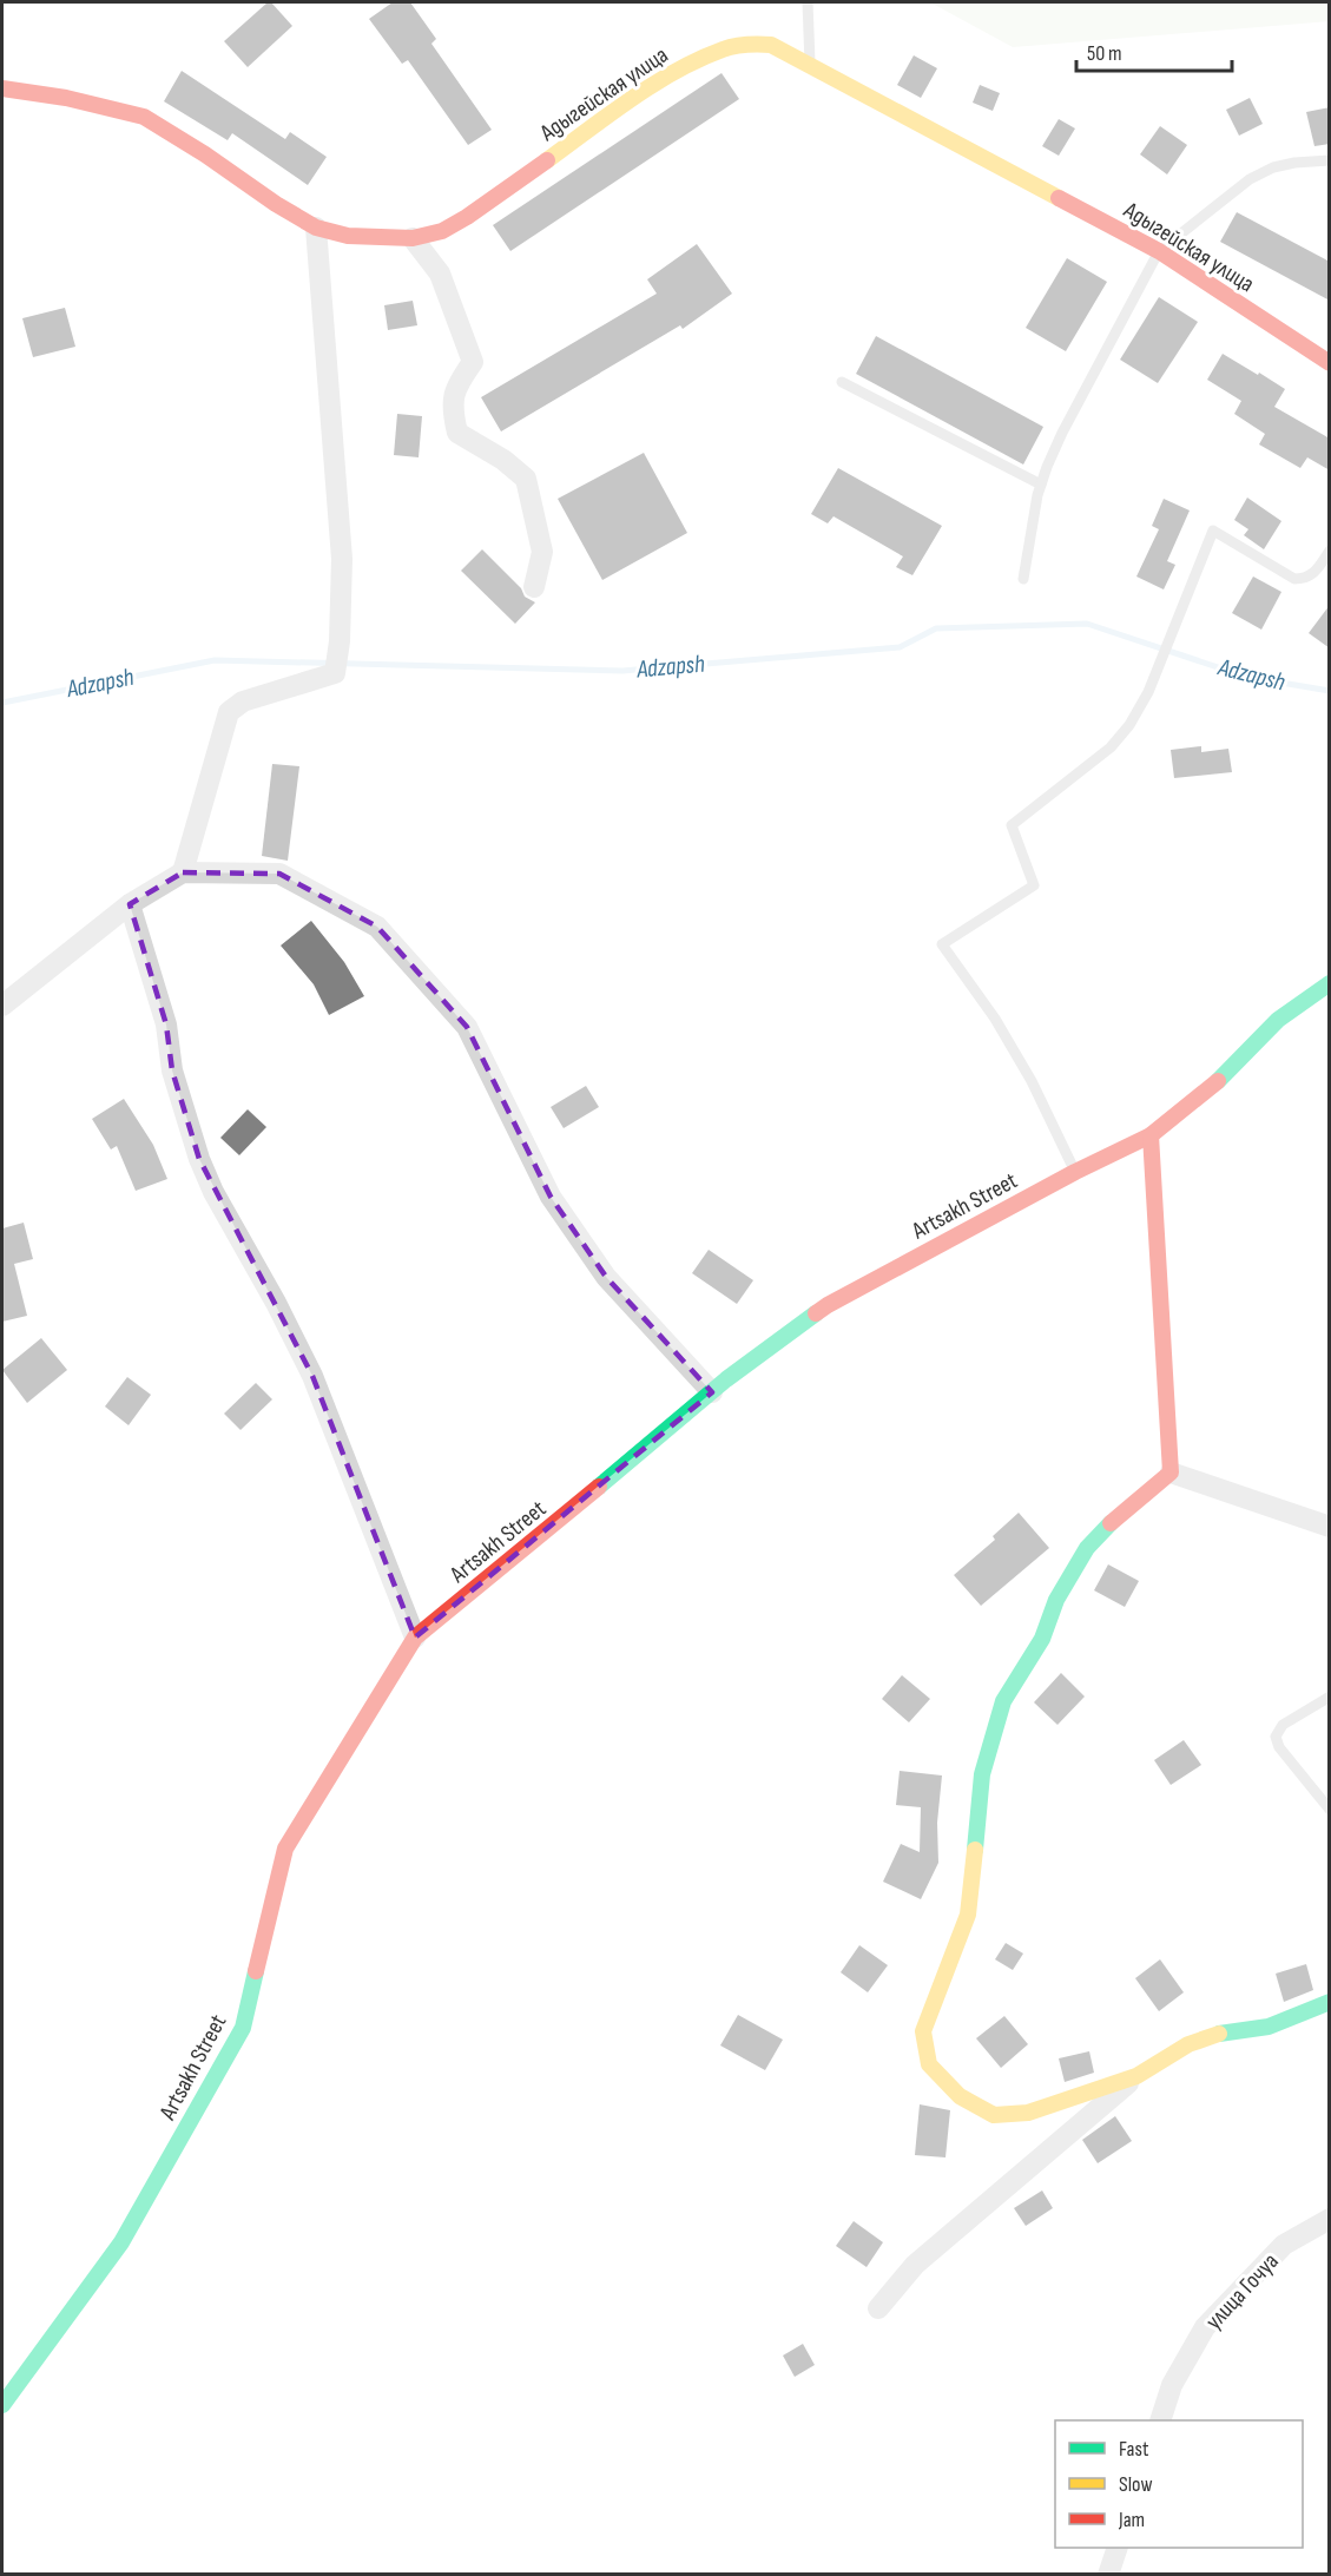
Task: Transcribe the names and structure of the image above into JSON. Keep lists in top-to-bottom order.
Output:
{
  "streets": {
    "street": ["Адыгейская улица", "Artsakh Street", "улица Гочуа"]
  },
  "water": ["Adzapsh"],
  "legend": ["Fast", "Slow", "Jam"],
  "scale_bar": "50 m"
}
